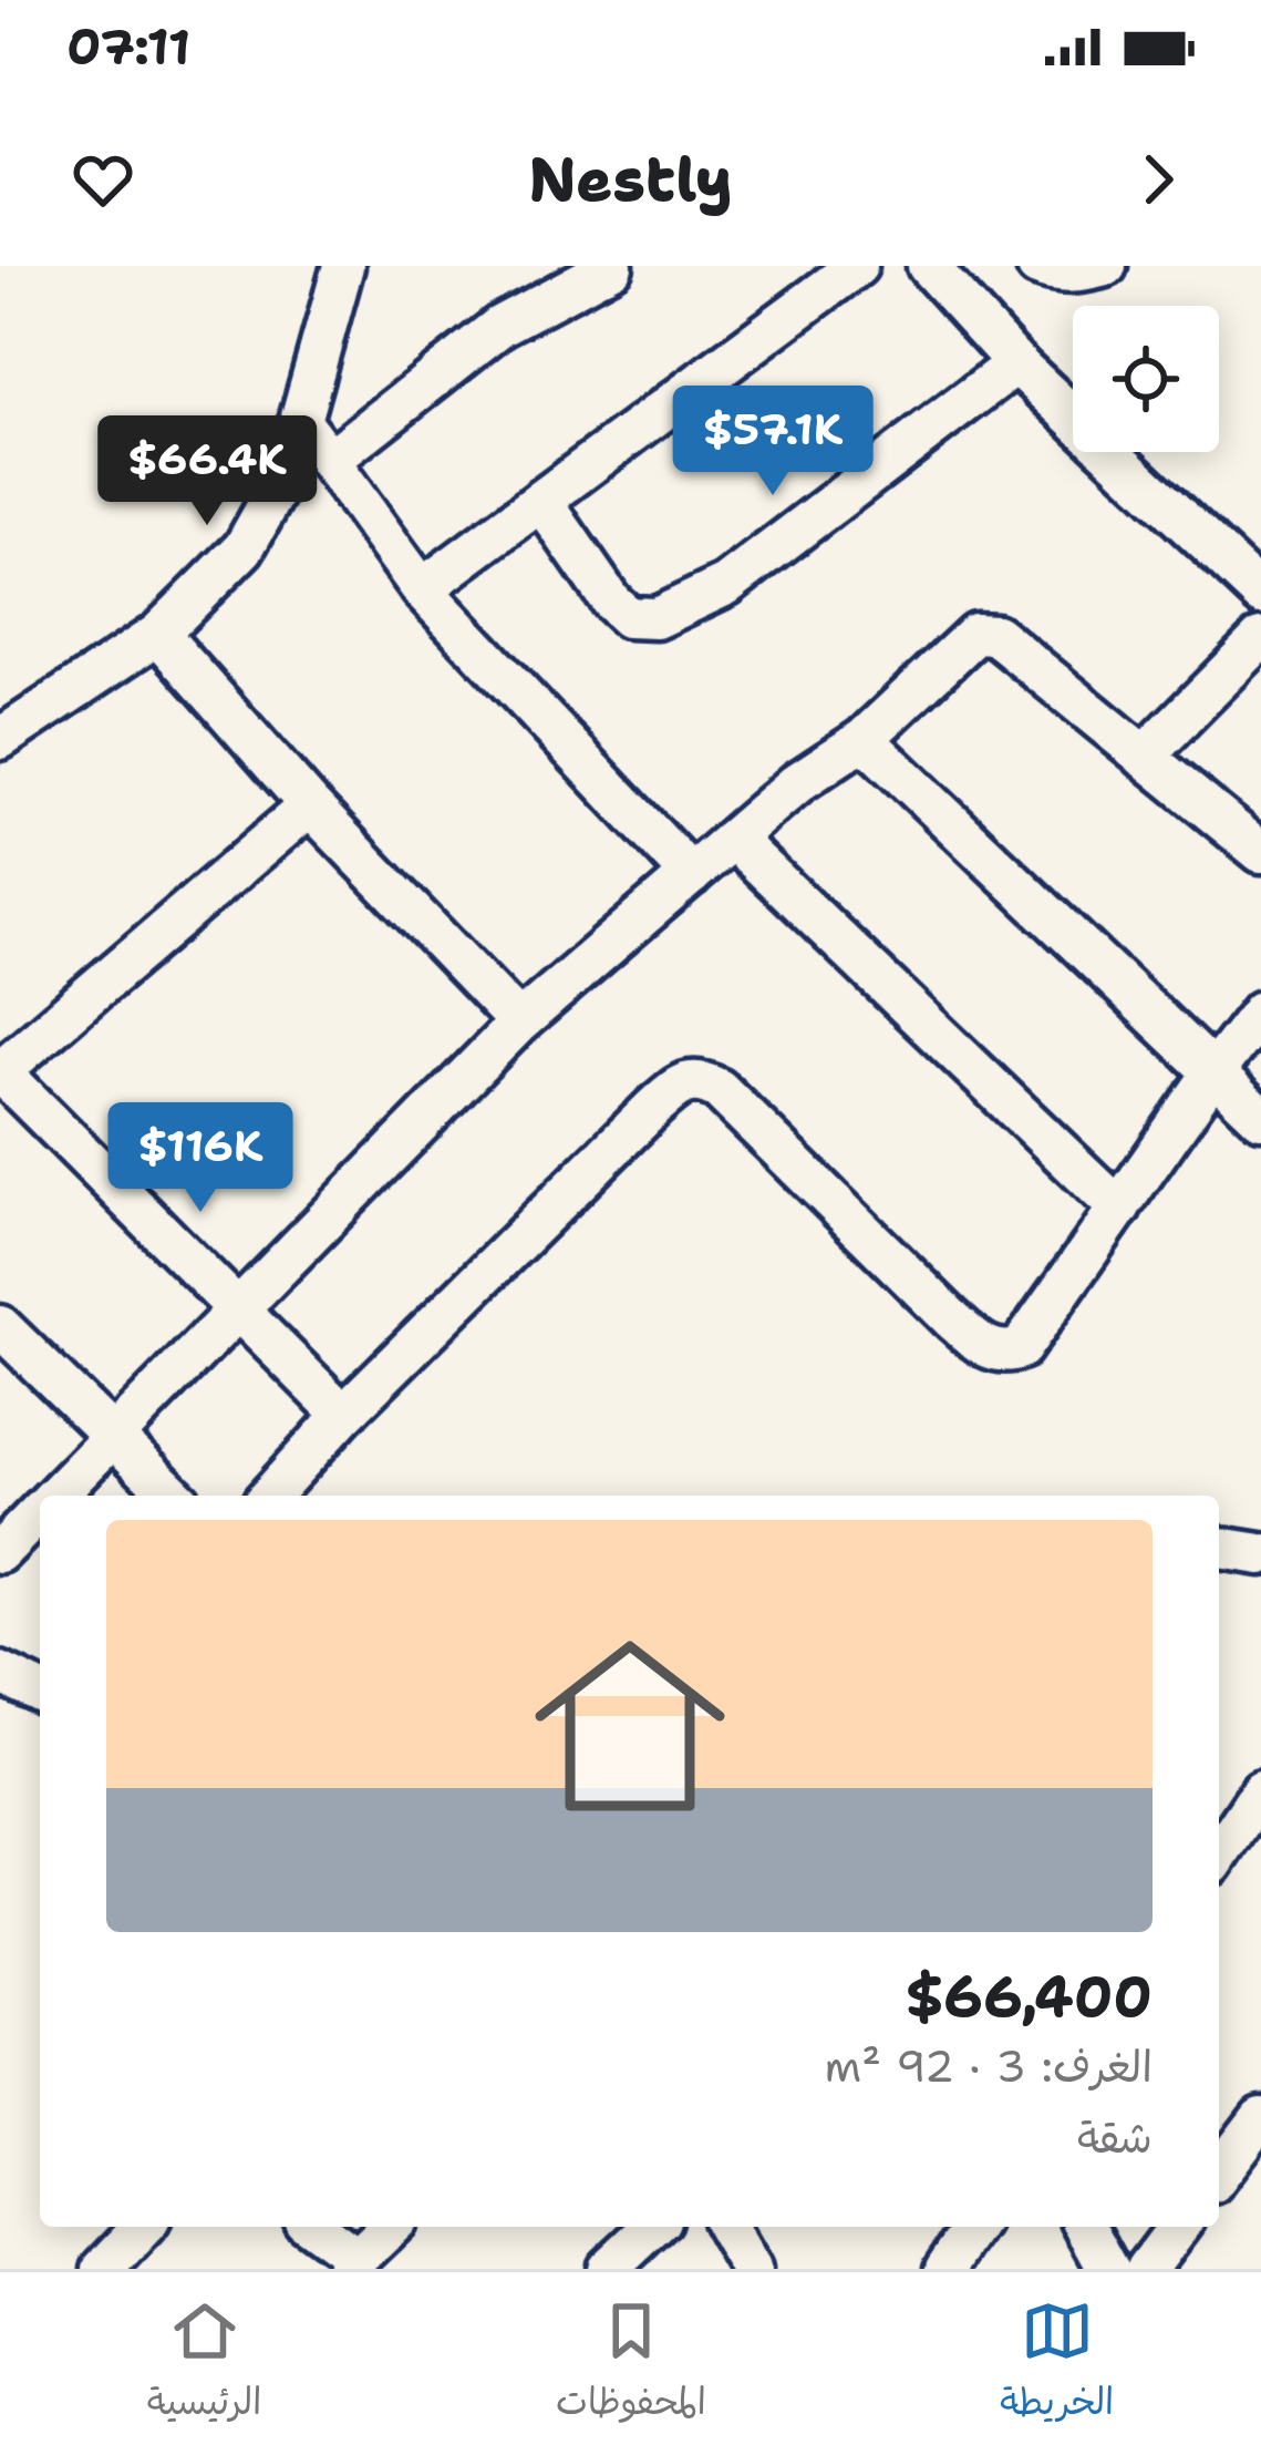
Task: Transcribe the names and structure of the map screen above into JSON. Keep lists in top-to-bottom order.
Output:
{
  "page": {
    "status": "07:11",
    "header": "Nestly",
    "price": ["$57.1K", "$66.4K", "$116K"],
    "list": [
      {
        "name": "$66,400",
        "note": "الغرف: 3 · 92 m² · شقة"
      }
    ],
    "tabs": ["الخريطة", "المحفوظات", "الرئيسية"]
  }
}
